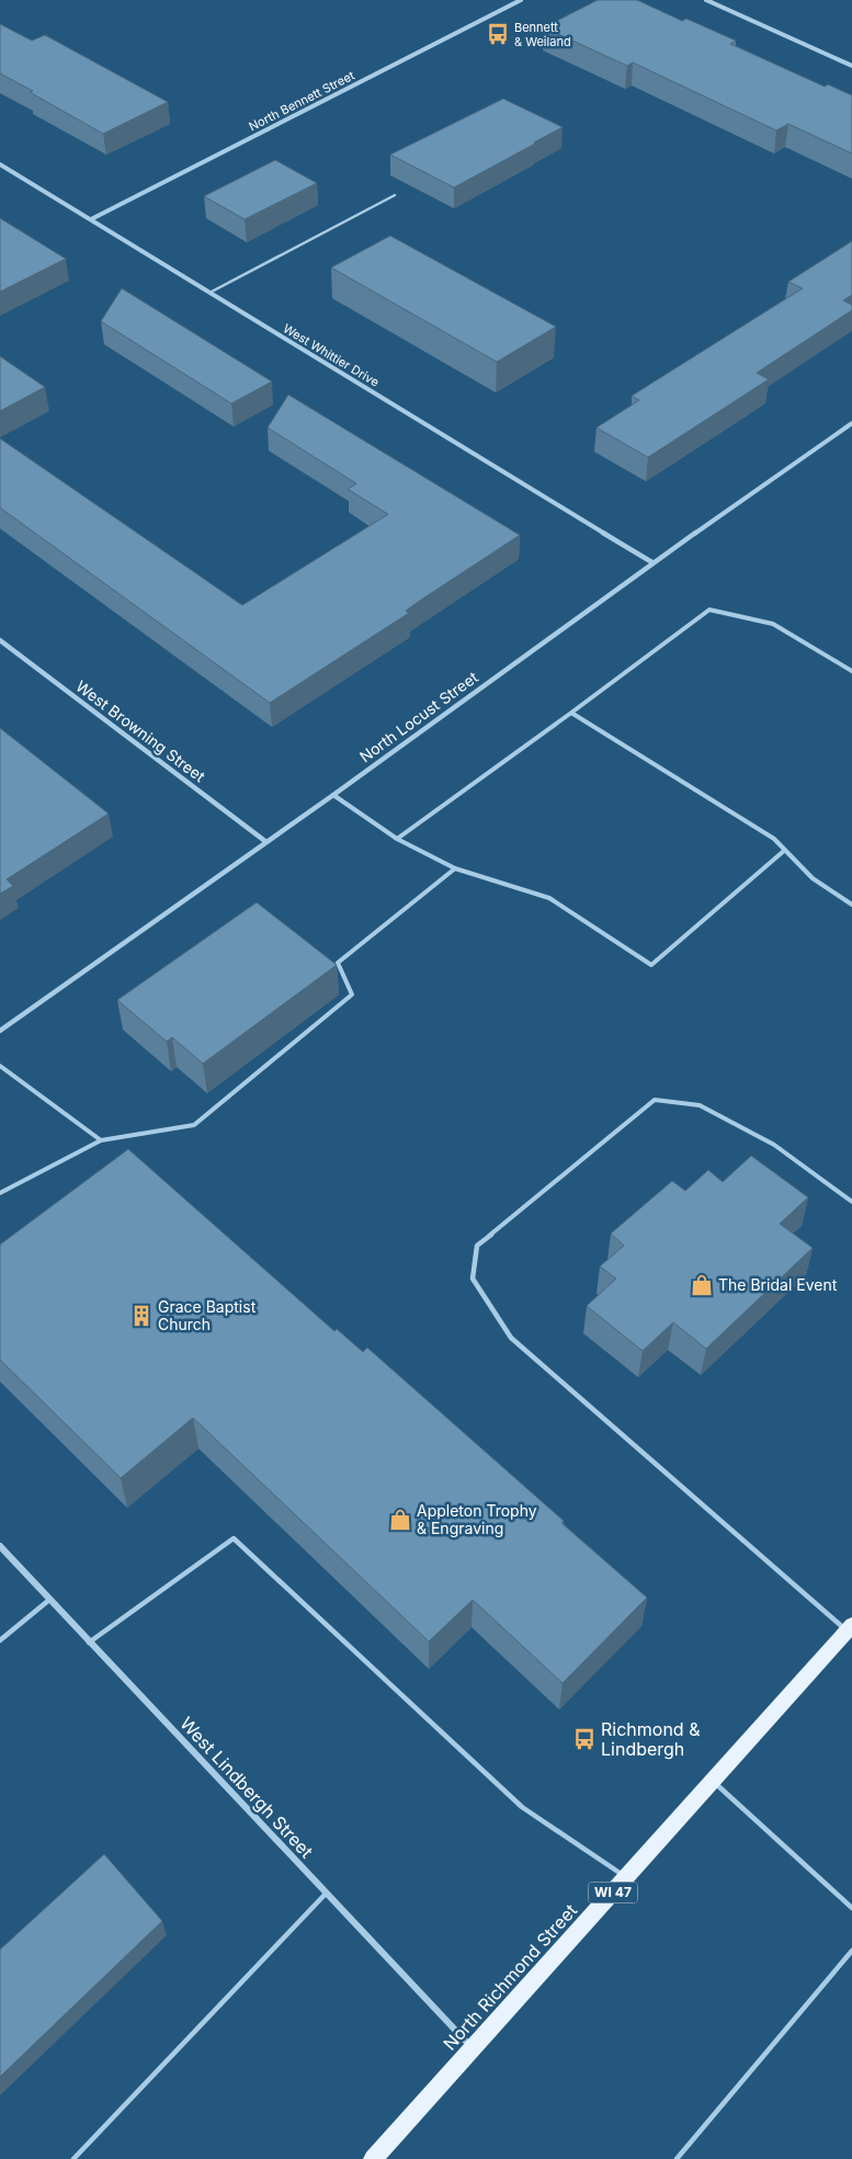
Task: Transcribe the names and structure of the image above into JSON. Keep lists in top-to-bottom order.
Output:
{
  "streets": {
    "main road": ["WI 47", "North Richmond Street"],
    "street": [
      "North Bennett Street",
      "West Whittier Drive",
      "North Locust Street",
      "West Browning Street",
      "West Lindbergh Street"
    ]
  },
  "crossings": [
    ["North Bennett Street", "West Whittier Drive"],
    ["West Whittier Drive", "North Locust Street"],
    ["North Locust Street", "West Browning Street"],
    ["West Lindbergh Street", "North Richmond Street"]
  ],
  "places": {
    "bus stop": ["Bennett & Weiland", "Richmond & Lindbergh"],
    "shop": ["The Bridal Event", "Appleton Trophy & Engraving"],
    "building": ["Grace Baptist Church"]
  }
}
